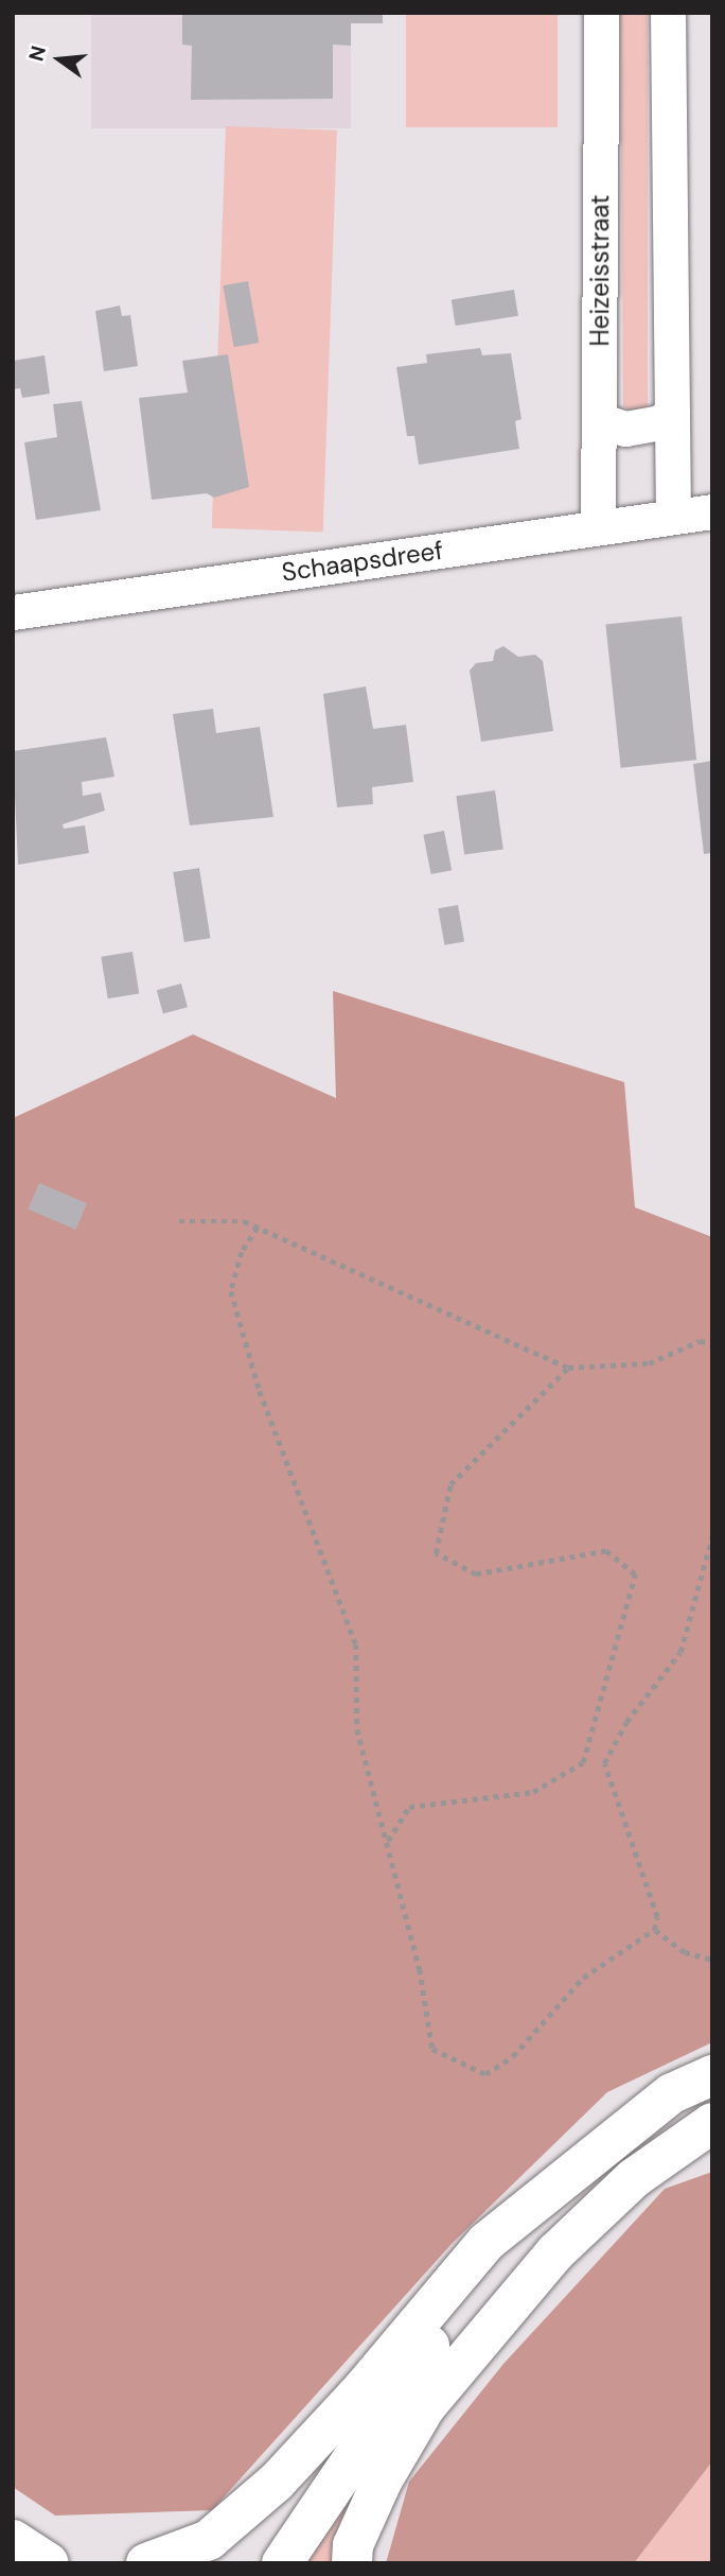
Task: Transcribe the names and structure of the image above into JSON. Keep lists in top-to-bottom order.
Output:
{
  "streets": {
    "street": ["Heizeisstraat", "Schaapsdreef"]
  },
  "crossings": [
    ["Heizeisstraat", "Schaapsdreef"]
  ],
  "north": "left"
}
